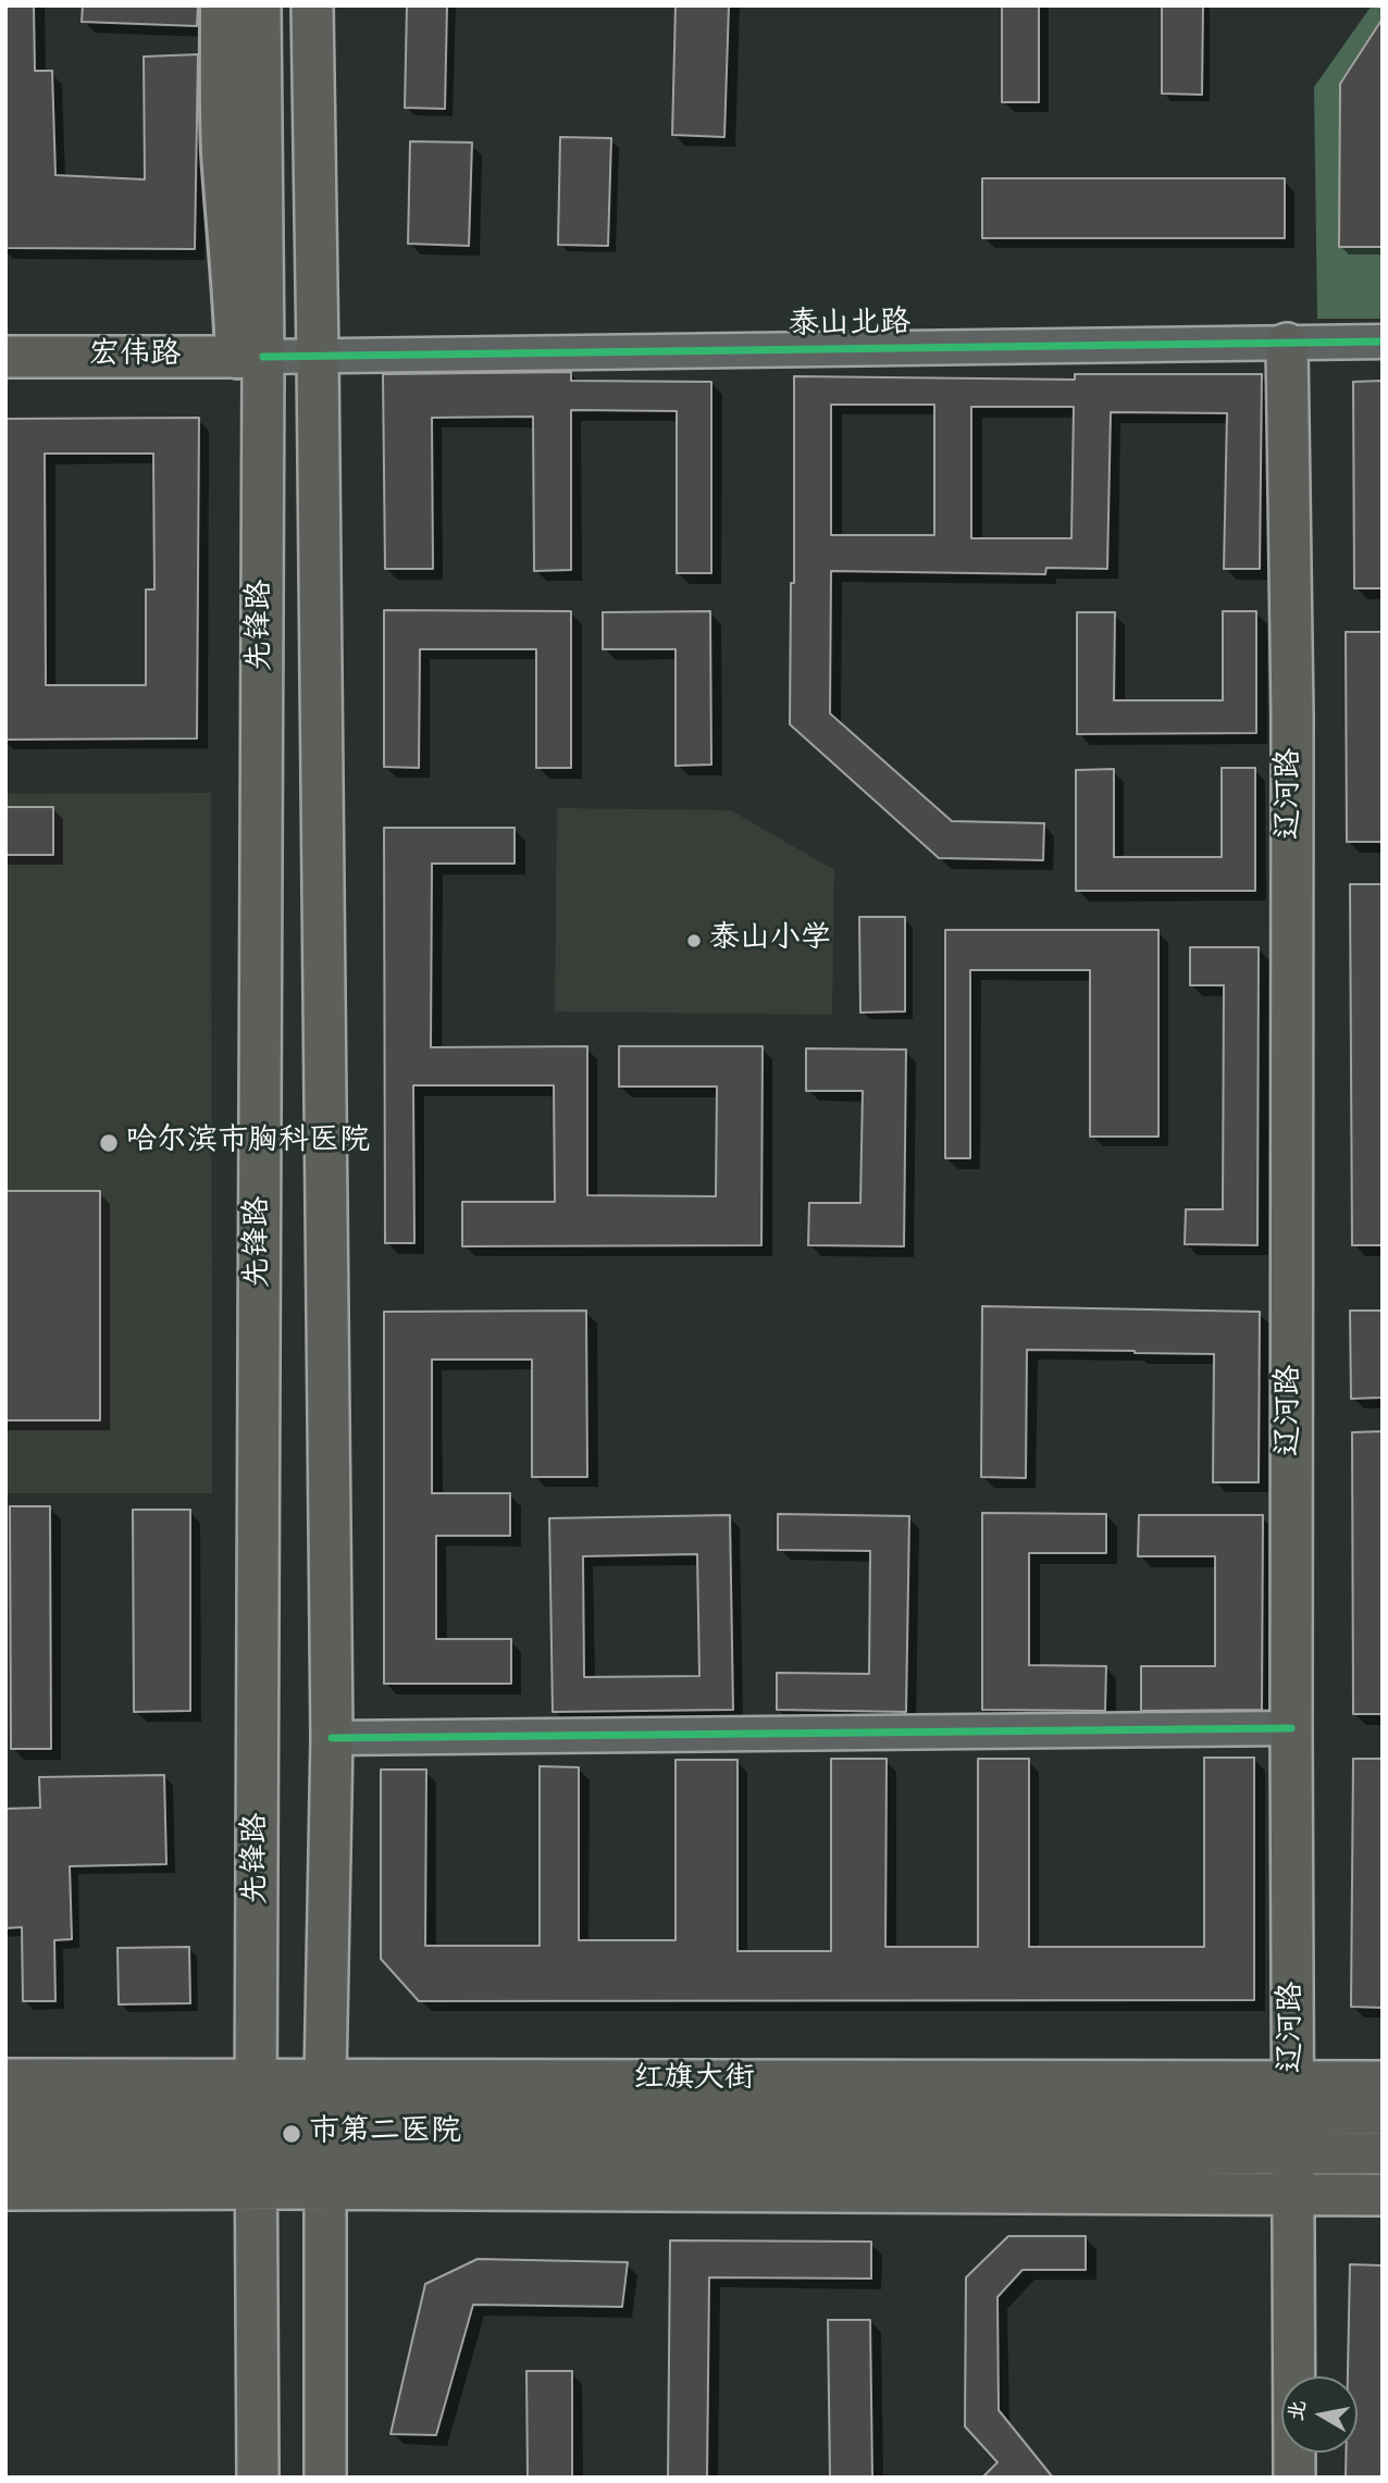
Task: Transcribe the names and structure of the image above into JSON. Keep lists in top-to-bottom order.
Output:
{
  "streets": {
    "main road": [
      "宏伟路",
      "先锋路",
      "辽河路",
      "红旗大街"
    ],
    "street": ["泰山北路"]
  },
  "crossings": [
    ["泰山北路", "宏伟路"],
    ["泰山北路", "先锋路"],
    ["泰山北路", "辽河路"],
    ["宏伟路", "先锋路"],
    ["先锋路", "红旗大街"],
    ["辽河路", "红旗大街"]
  ],
  "places": ["泰山小学", "哈尔滨市胸科医院", "市第二医院"],
  "north": "left"
}
